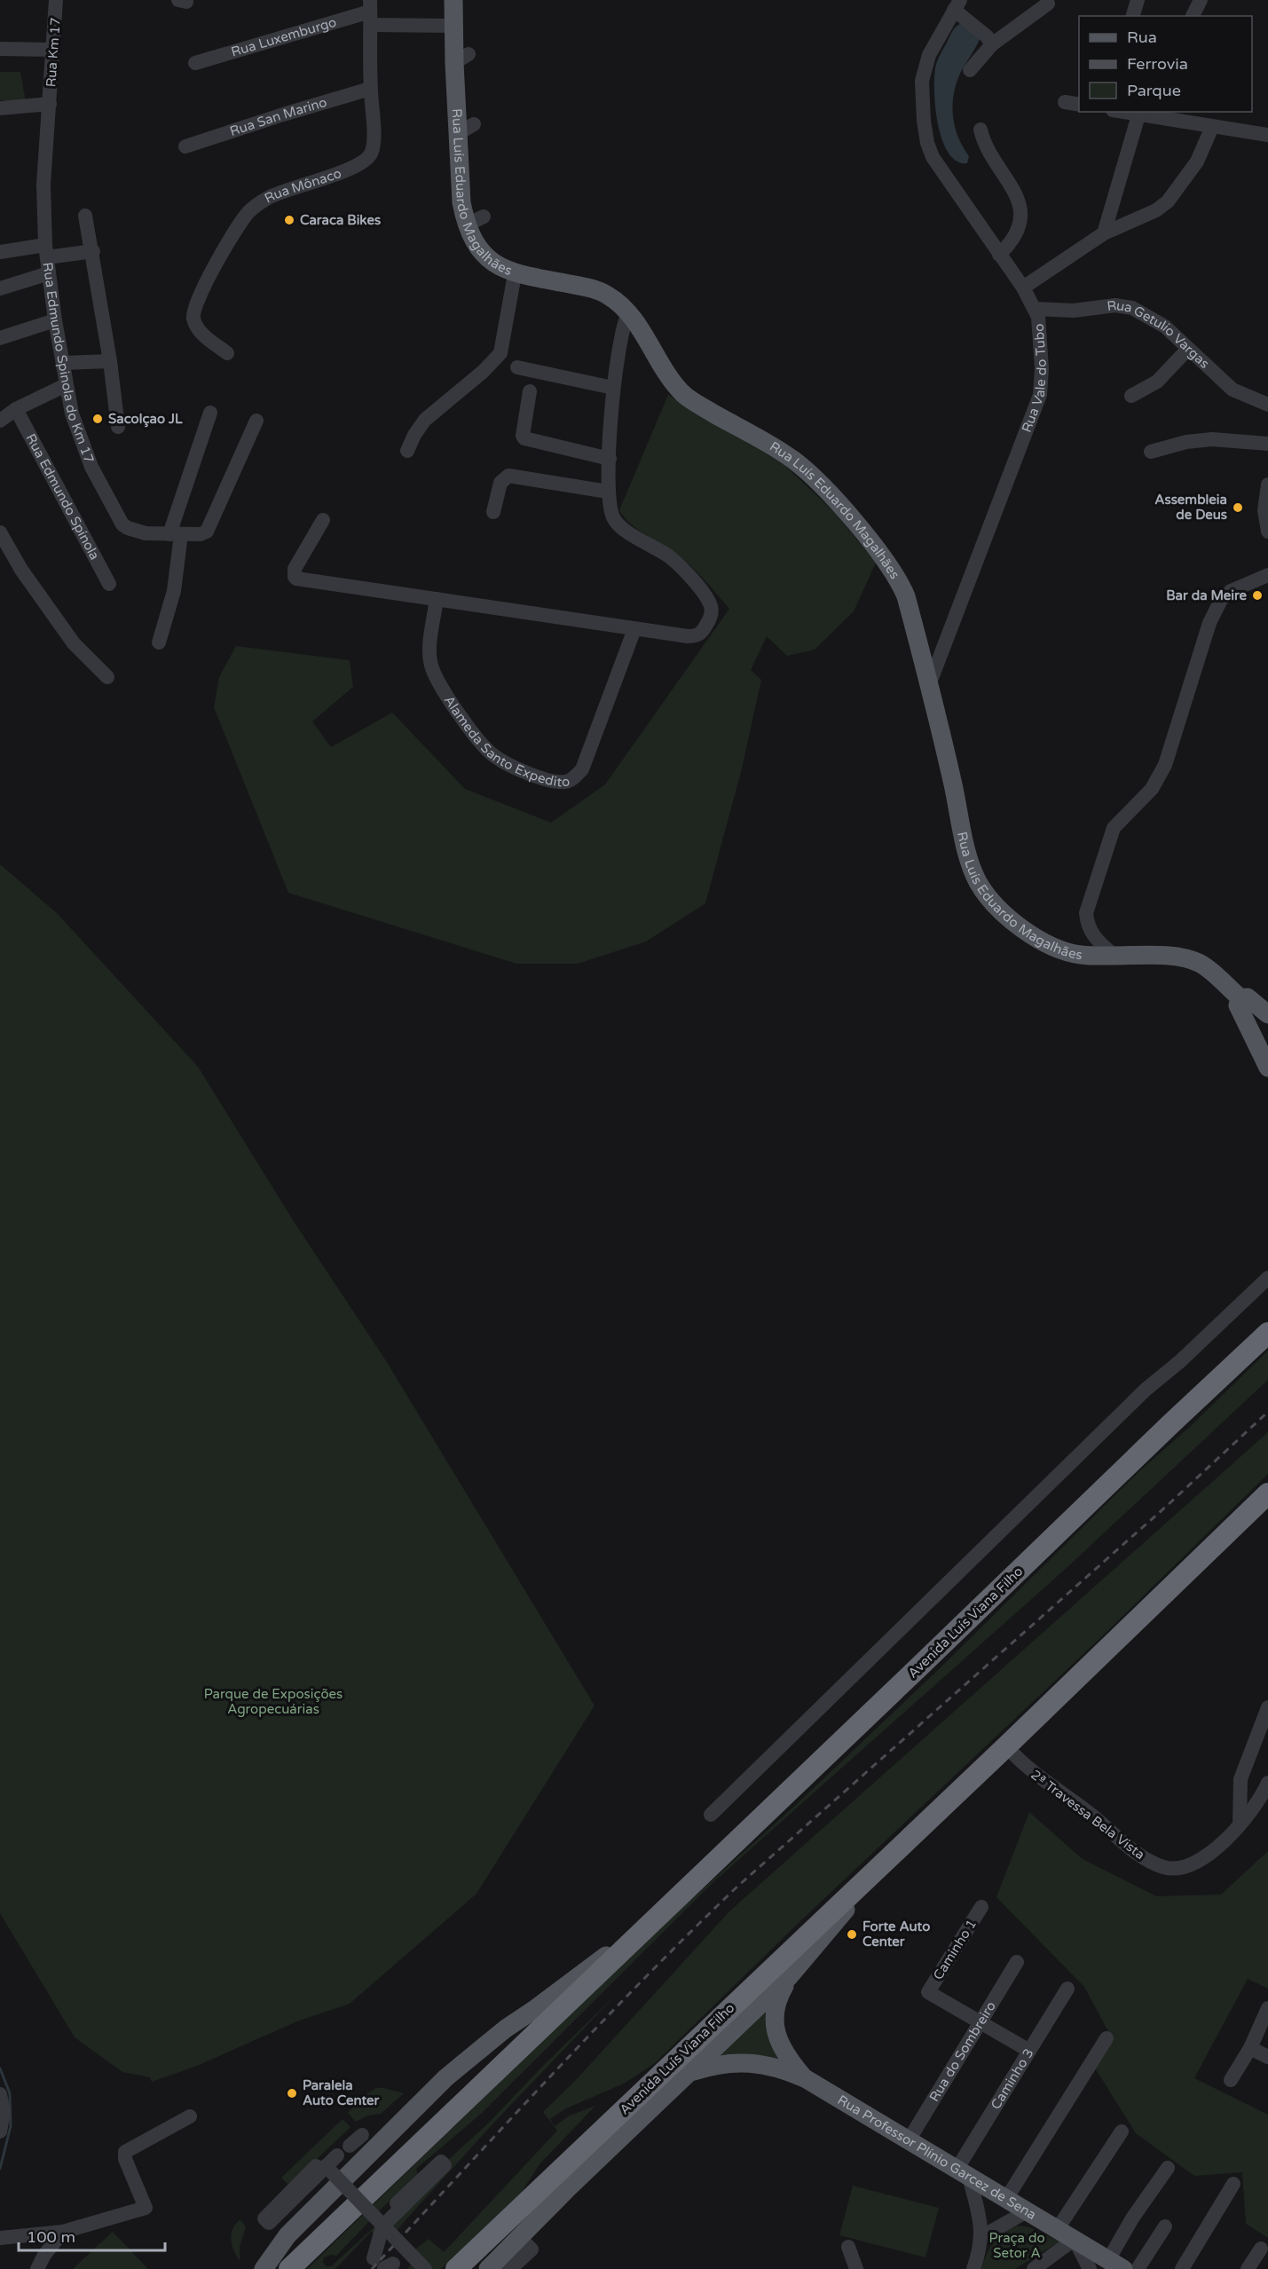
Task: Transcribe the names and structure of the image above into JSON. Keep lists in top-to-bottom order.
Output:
{
  "streets": {
    "highway": ["Avenida Luís Viana Filho"],
    "main road": ["Rua Luís Eduardo Magalhães", "Rua Professor Plínio Garcez de Sena"],
    "street": [
      "Rua Luxemburgo",
      "Rua Km 17",
      "Rua San Marino",
      "Rua Mônaco",
      "Rua Getulio Vargas",
      "Rua Edmundo Spinola do Km 17",
      "Rua Vale do Tubo",
      "Rua Edmundo Spínola",
      "Alameda Santo Expedito",
      "2ª Travessa Bela Vista",
      "Caminho 1",
      "Rua do Sombreiro",
      "Caminho 3"
    ]
  },
  "crossings": [
    ["Rua Luxemburgo", "Rua Mônaco"],
    ["Rua Luxemburgo", "Rua Luís Eduardo Magalhães"],
    ["Rua Km 17", "Rua Edmundo Spinola do Km 17"],
    ["Rua San Marino", "Rua Mônaco"],
    ["Rua Luís Eduardo Magalhães", "Rua Vale do Tubo"],
    ["Rua Getulio Vargas", "Rua Vale do Tubo"],
    ["Avenida Luís Viana Filho", "2ª Travessa Bela Vista"],
    ["Avenida Luís Viana Filho", "Rua Professor Plínio Garcez de Sena"],
    ["Caminho 1", "Rua do Sombreiro"],
    ["Rua do Sombreiro", "Rua Professor Plínio Garcez de Sena"],
    ["Caminho 3", "Rua Professor Plínio Garcez de Sena"]
  ],
  "parks": ["Parque de Exposições Agropecuárias", "Praça do Setor A"],
  "places": [
    "Caraca Bikes",
    "Sacolçao JL",
    "Assembleia de Deus",
    "Bar da Meire",
    "Forte Auto Center",
    "Paralela Auto Center"
  ],
  "legend": ["Rua", "Ferrovia", "Parque"],
  "scale_bar": "100 m"
}
